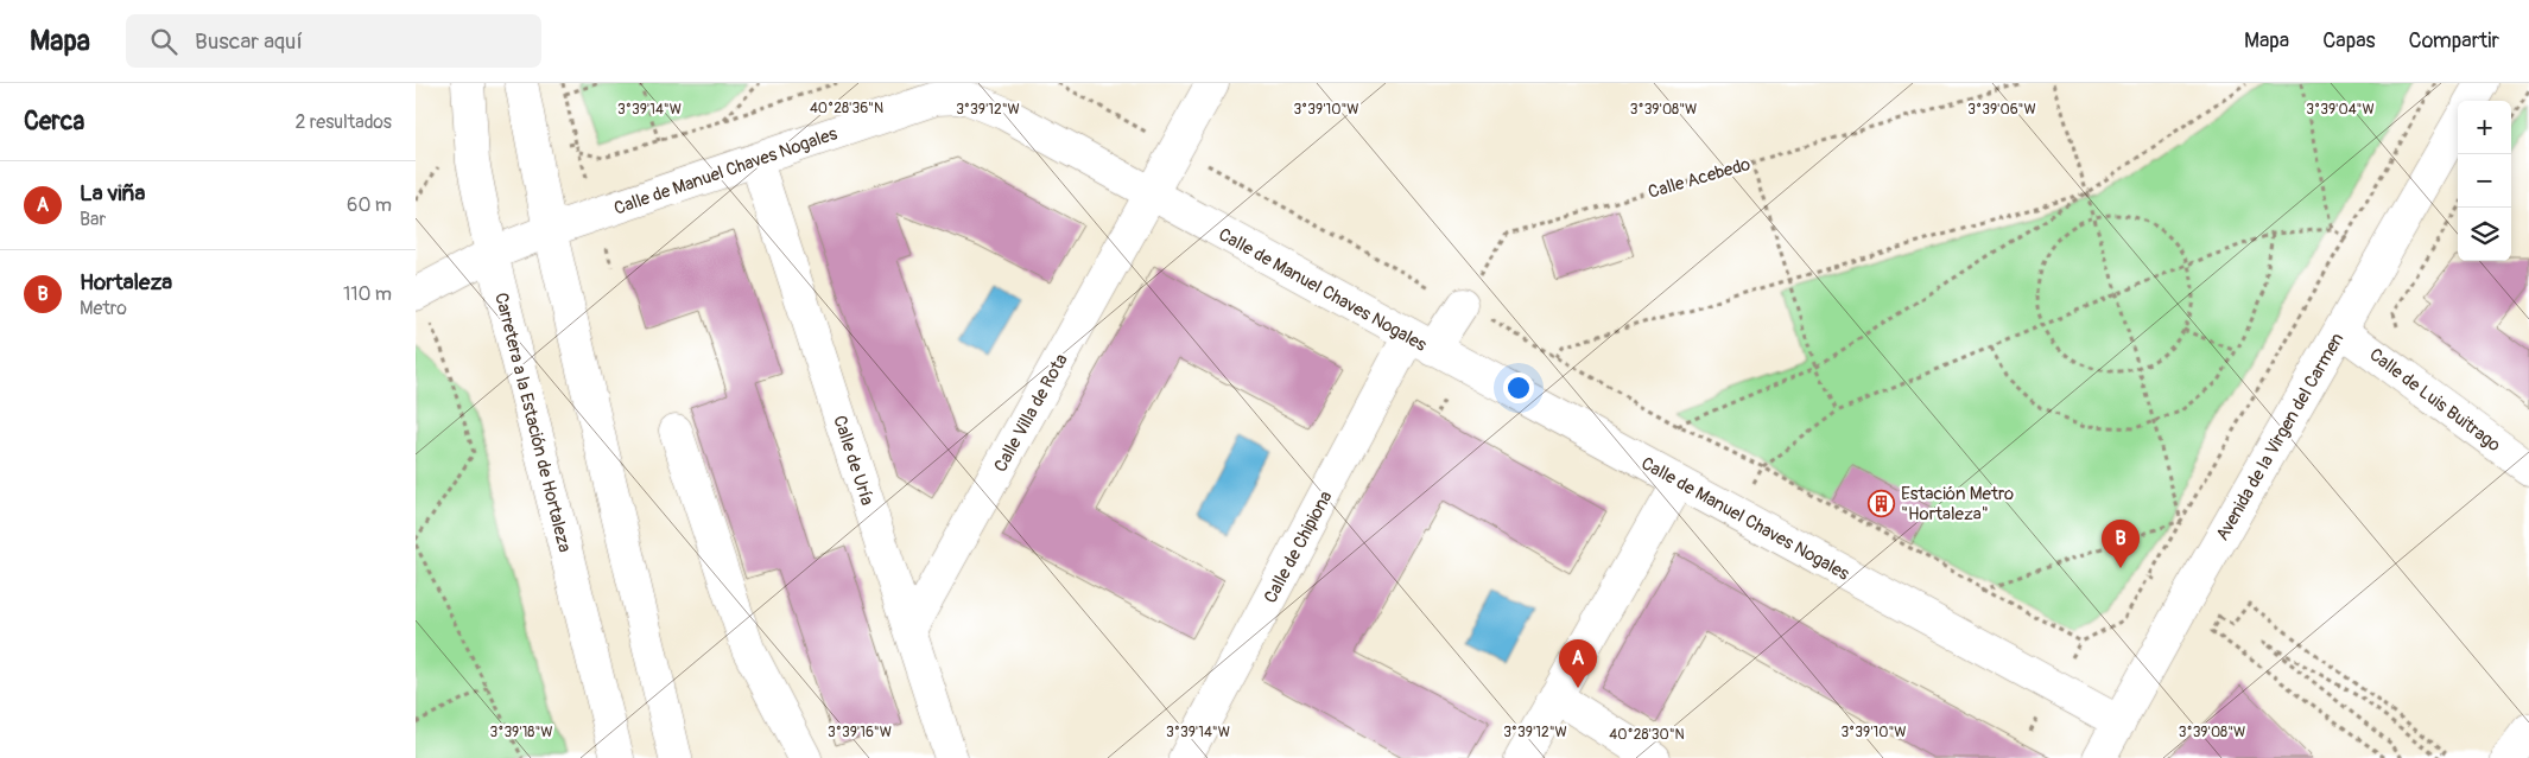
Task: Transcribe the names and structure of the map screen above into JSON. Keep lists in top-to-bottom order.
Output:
{
  "streets": {
    "street": [
      "Calle de Manuel Chaves Nogales",
      "Calle de Luis Buitrago",
      "Calle Villa de Rota",
      "Carretera a la Estación de Hortaleza",
      "Avenida de la Virgen del Carmen",
      "Calle de Uría",
      "Calle de Chipiona"
    ],
    "path": ["Calle Acebedo"]
  },
  "crossings": [
    ["Calle de Manuel Chaves Nogales", "Calle Villa de Rota"],
    ["Calle de Manuel Chaves Nogales", "Carretera a la Estación de Hortaleza"],
    ["Calle de Manuel Chaves Nogales", "Avenida de la Virgen del Carmen"],
    ["Calle de Manuel Chaves Nogales", "Calle de Uría"],
    ["Calle de Manuel Chaves Nogales", "Calle de Chipiona"],
    ["Calle de Luis Buitrago", "Avenida de la Virgen del Carmen"],
    ["Calle Villa de Rota", "Calle de Uría"]
  ],
  "places": {
    "building": ["Estación Metro \"Hortaleza\""]
  },
  "page": {
    "header": "Mapa",
    "search": "Buscar aquí",
    "nav": ["Mapa", "Capas", "Compartir"],
    "heading": ["Cerca", "2 resultados"],
    "map_buttons": ["+", "−"],
    "list": [
      {
        "mark": "A",
        "name": "La viña",
        "note": "Bar",
        "value": "60 m"
      },
      {
        "mark": "B",
        "name": "Hortaleza",
        "note": "Metro",
        "value": "110 m"
      }
    ],
    "pins": ["B", "A"]
  },
  "coordinates": [
    "40°28'36\"N",
    "3°39'14\"W",
    "3°39'12\"W",
    "3°39'10\"W",
    "3°39'06\"W",
    "3°39'08\"W",
    "3°39'04\"W",
    "3°39'18\"W",
    "3°39'16\"W",
    "40°28'30\"N"
  ]
}
